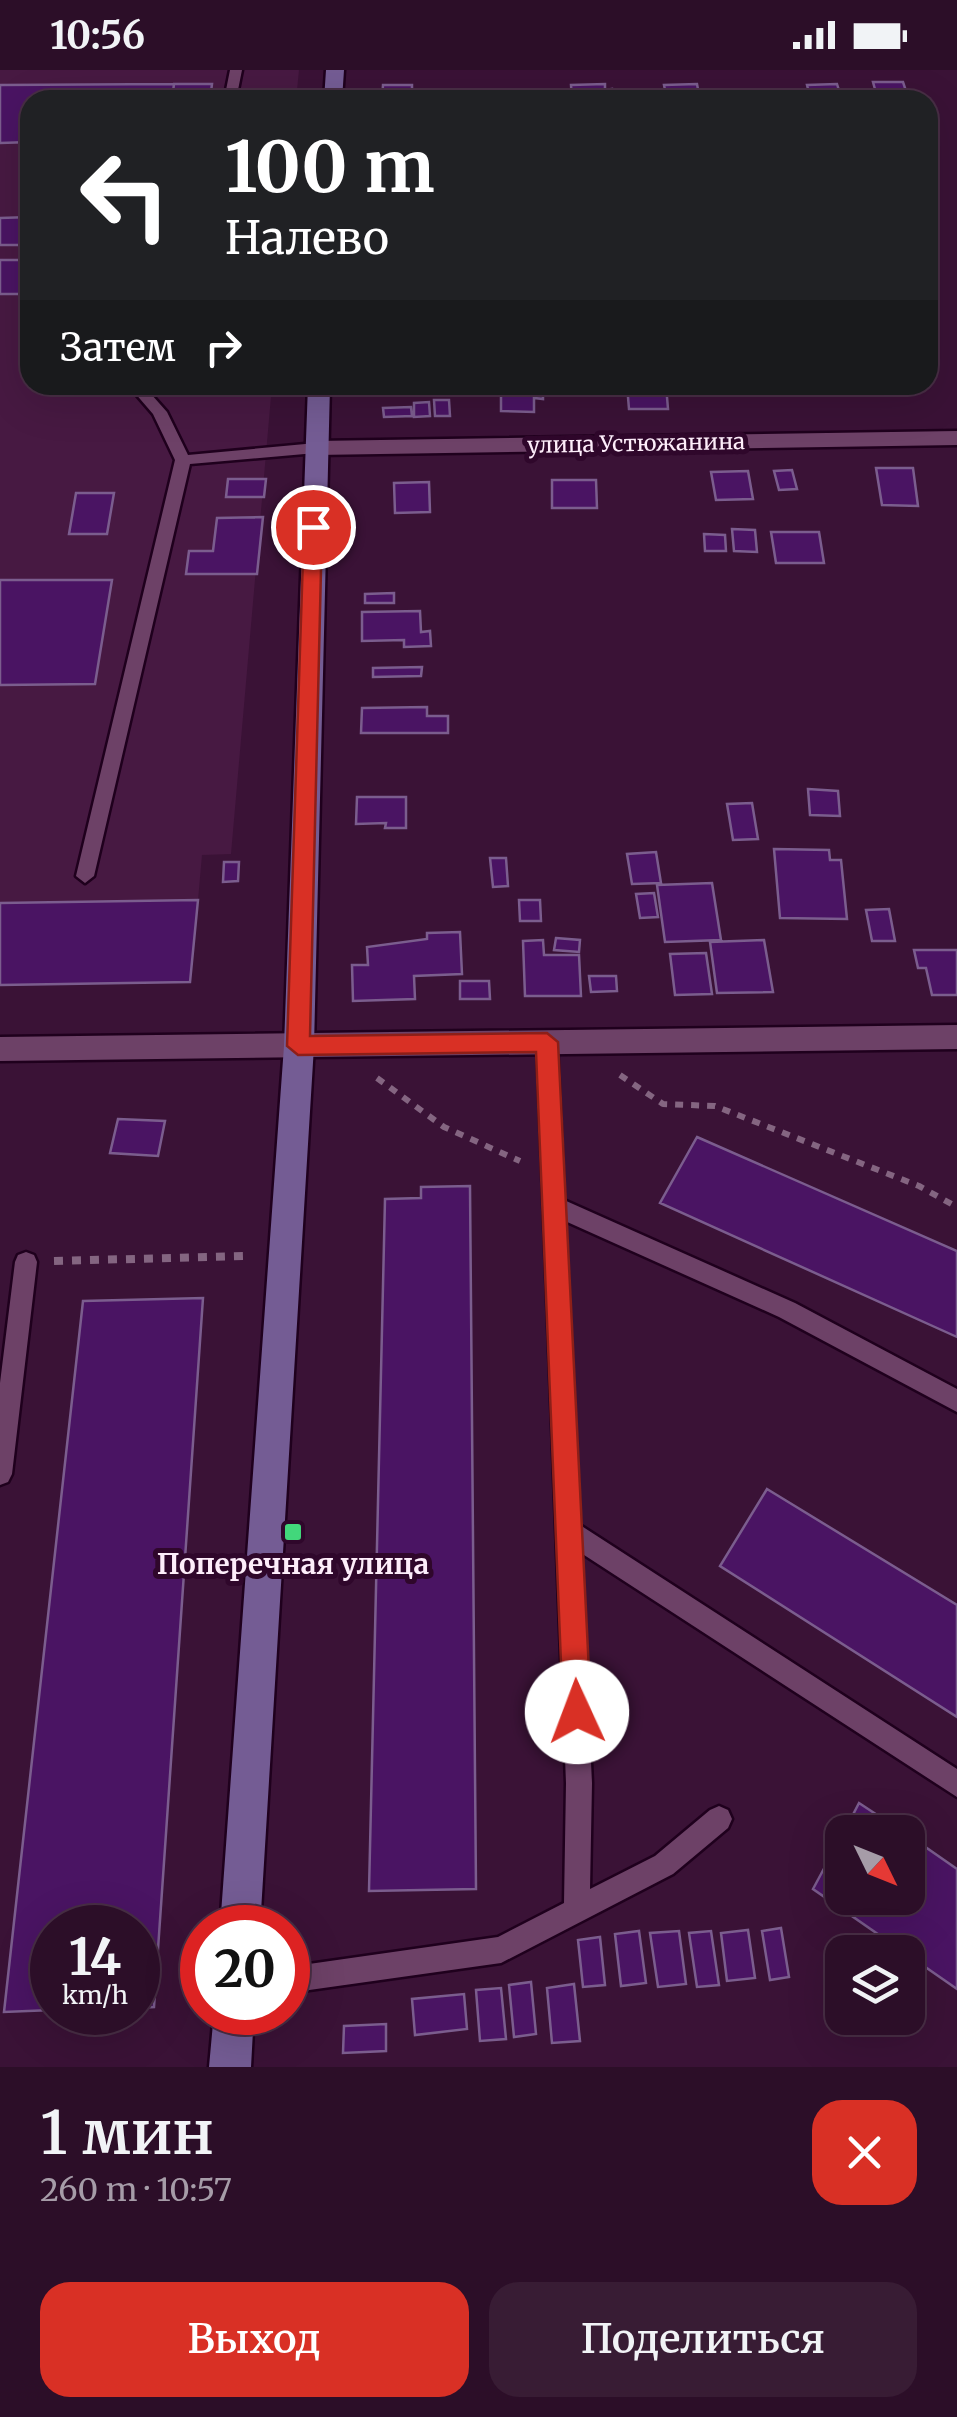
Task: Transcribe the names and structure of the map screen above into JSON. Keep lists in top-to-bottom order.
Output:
{
  "streets": {
    "street": ["улица Устюжанина"]
  },
  "places": {
    "transit": ["Поперечная улица"]
  },
  "north": "bottom right",
  "page": {
    "status": "10:56",
    "turn": ["100 m", "Налево"],
    "then": "Затем",
    "speed": "14 km/h",
    "limit": "20",
    "heading": ["1 мин", "260 m · 10:57"],
    "buttons": ["Выход", "Поделиться"]
  }
}
